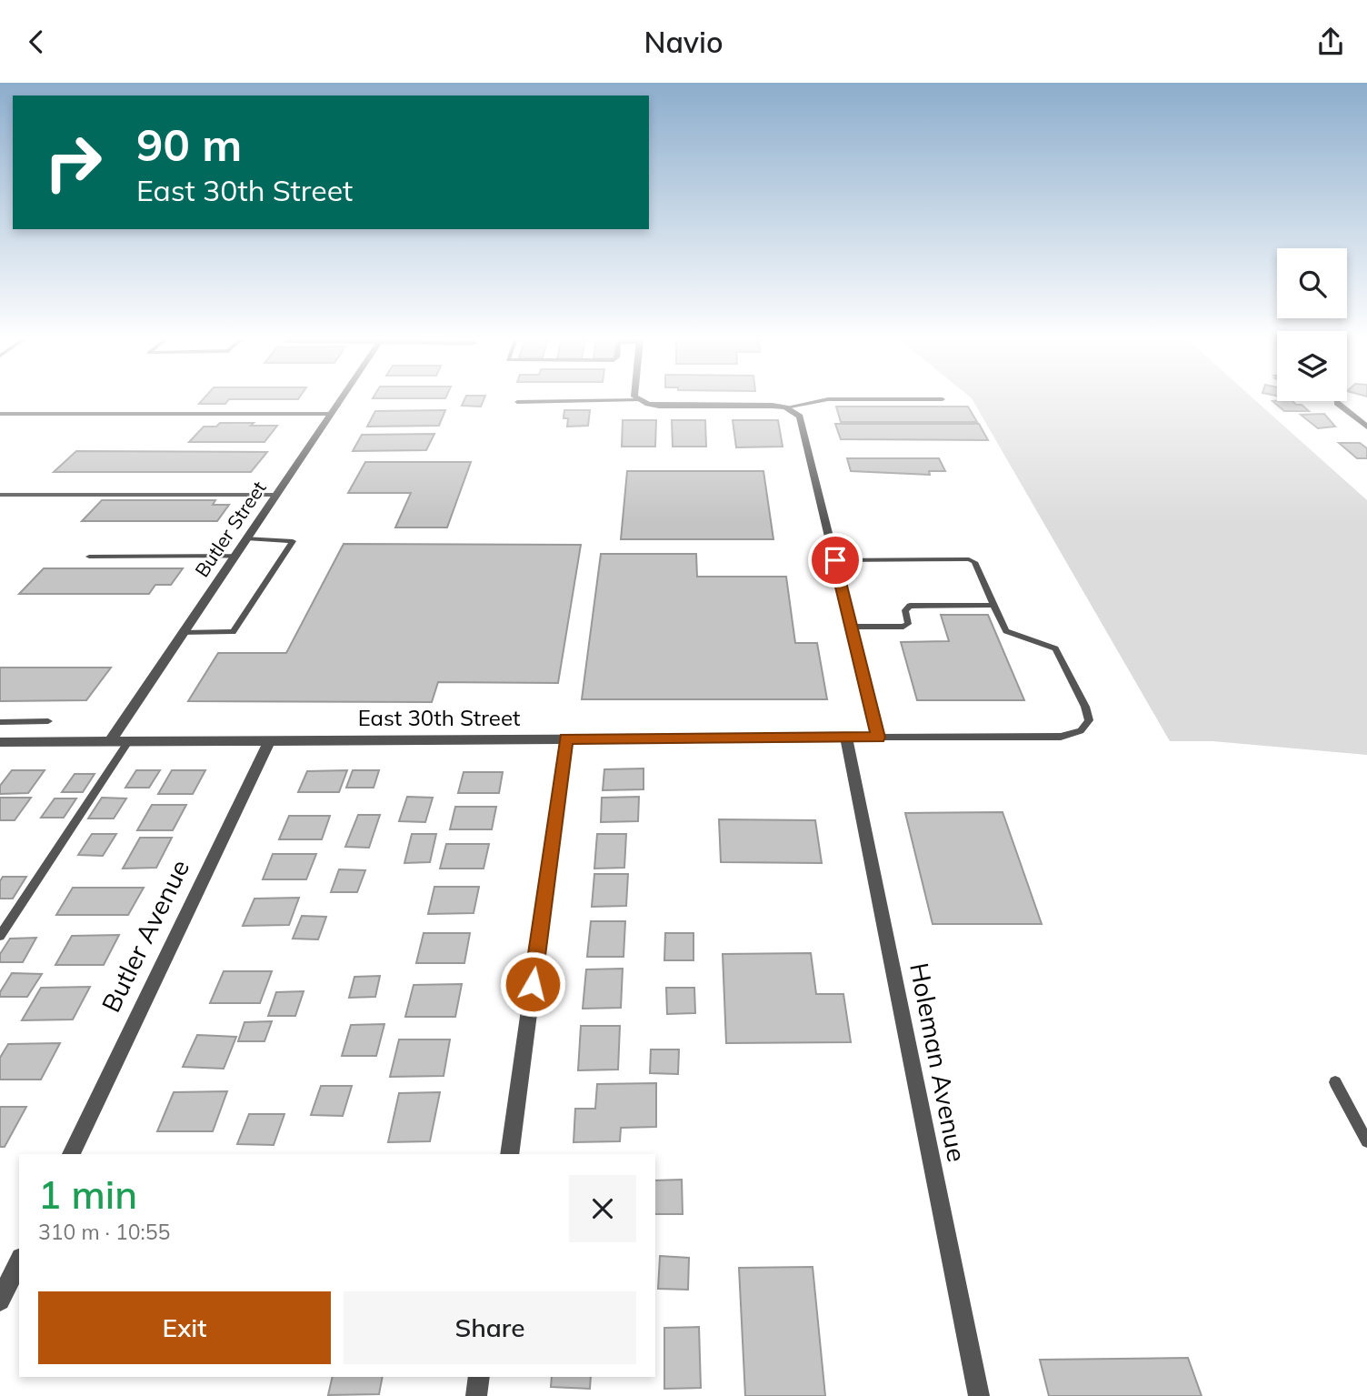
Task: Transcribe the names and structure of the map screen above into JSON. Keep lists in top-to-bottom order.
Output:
{
  "streets": {
    "street": [
      "Butler Street",
      "East 30th Street",
      "Butler Avenue",
      "Holeman Avenue"
    ]
  },
  "crossings": [
    ["Butler Street", "East 30th Street"],
    ["East 30th Street", "Butler Avenue"],
    ["East 30th Street", "Holeman Avenue"]
  ],
  "page": {
    "header": "Navio",
    "turn": ["90 m", "East 30th Street"],
    "heading": ["1 min", "310 m · 10:55"],
    "buttons": ["Exit", "Share"]
  }
}
